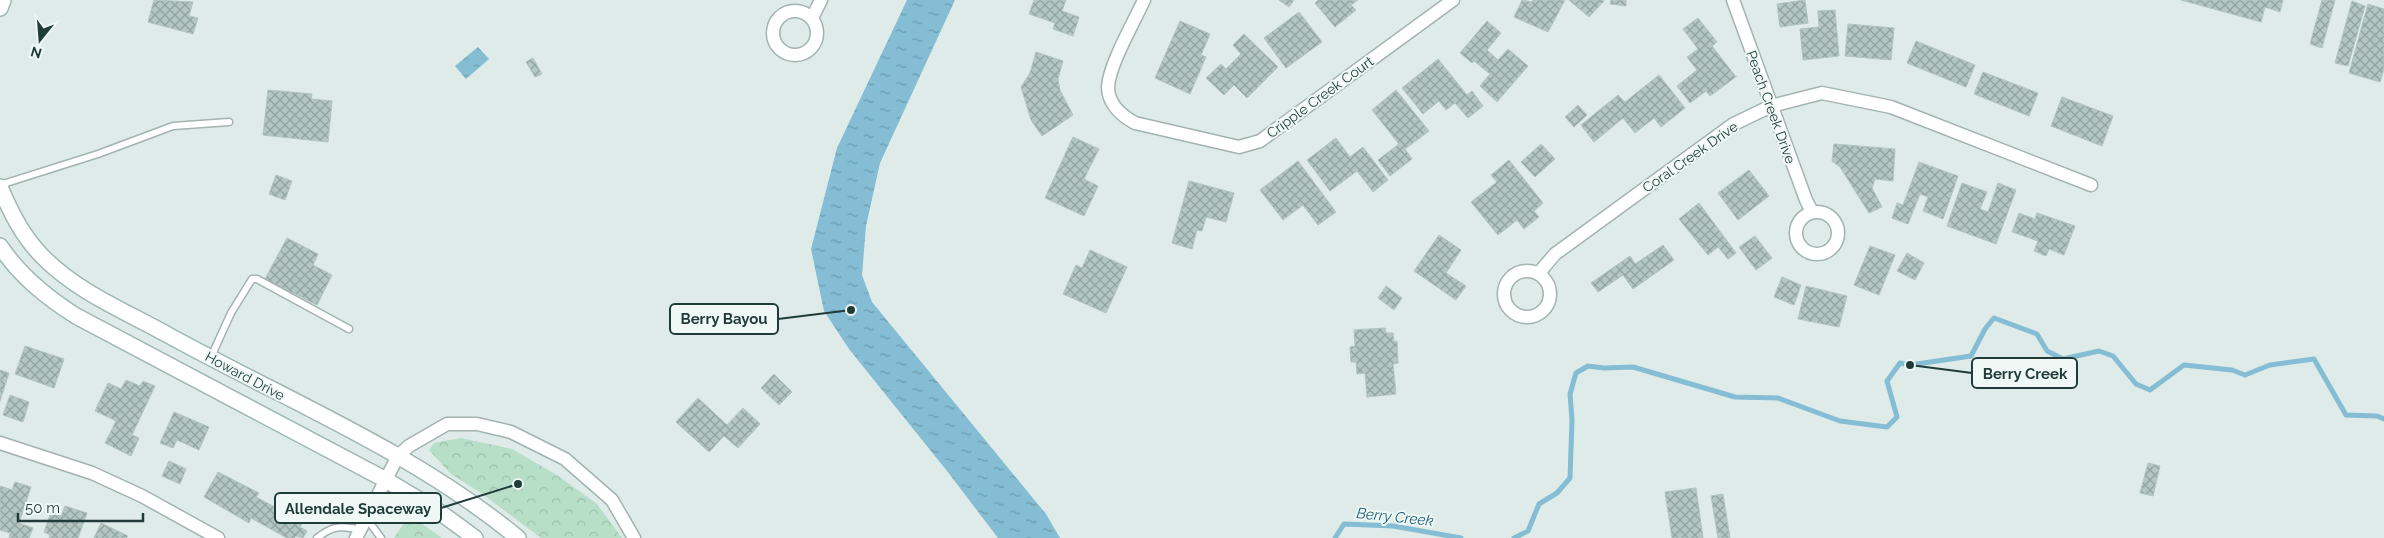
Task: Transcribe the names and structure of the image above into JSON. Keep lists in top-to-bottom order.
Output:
{
  "streets": {
    "main road": ["Howard Drive"],
    "street": ["Cripple Creek Court", "Peach Creek Drive", "Coral Creek Drive"]
  },
  "crossings": [
    ["Peach Creek Drive", "Coral Creek Drive"]
  ],
  "water": ["Berry Creek"],
  "places": ["Berry Bayou", "Berry Creek", "Allendale Spaceway"],
  "scale_bar": "50 m",
  "north": "bottom"
}
